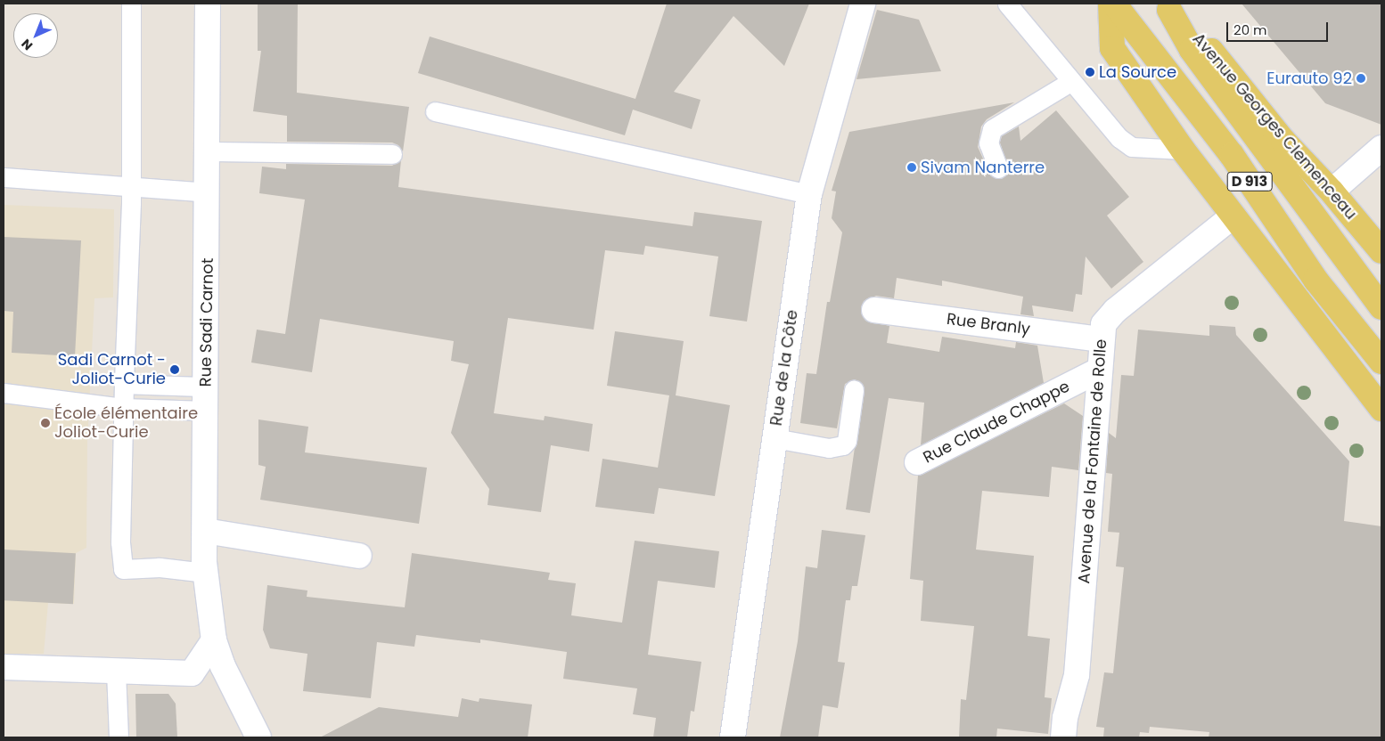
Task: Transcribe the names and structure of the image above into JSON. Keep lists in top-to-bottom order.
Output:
{
  "streets": {
    "main road": ["Avenue Georges Clemenceau", "D 913"],
    "street": [
      "Rue Sadi Carnot",
      "Rue Branly",
      "Rue de la Côte",
      "Rue Claude Chappe",
      "Avenue de la Fontaine de Rolle"
    ]
  },
  "crossings": [
    ["Avenue Georges Clemenceau", "D 913"],
    ["D 913", "Avenue de la Fontaine de Rolle"],
    ["Rue Branly", "Avenue de la Fontaine de Rolle"],
    ["Rue Claude Chappe", "Avenue de la Fontaine de Rolle"]
  ],
  "places": [
    "La Source",
    "Eurauto 92",
    "Sivam Nanterre",
    "Sadi Carnot - Joliot-Curie",
    "École élémentaire Joliot-Curie"
  ],
  "scale_bar": "20 m",
  "north": "bottom left"
}
